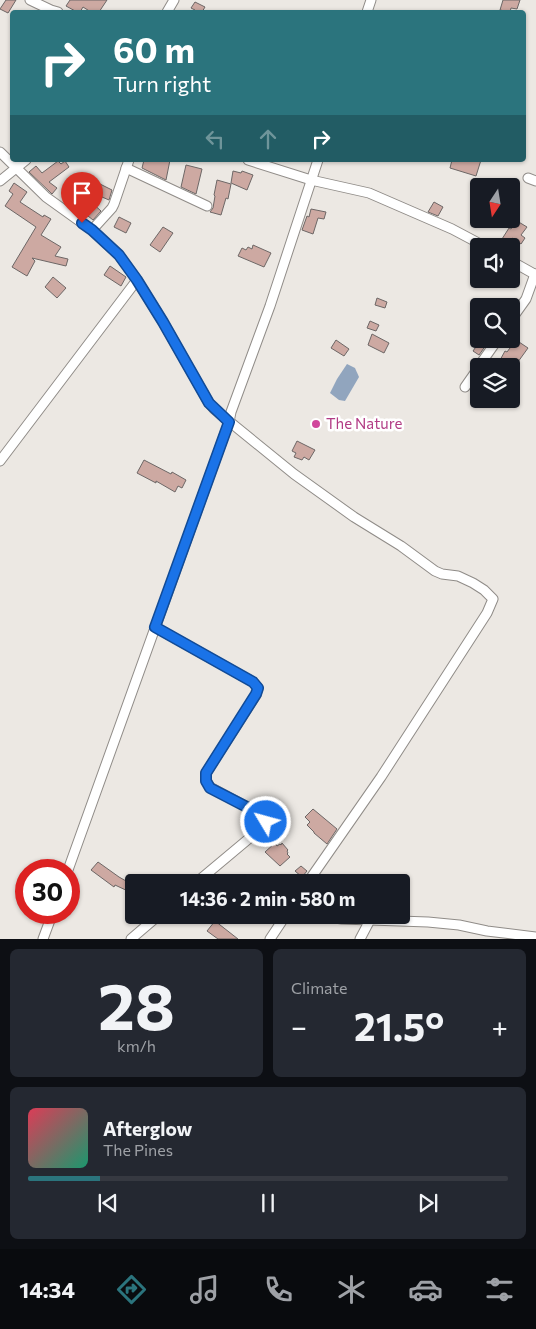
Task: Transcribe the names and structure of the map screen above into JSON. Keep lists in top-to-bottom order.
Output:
{
  "places": ["The Nature"],
  "north": "bottom",
  "page": {
    "turn": ["60 m", "Turn right"],
    "limit": "30",
    "trip": "14:36 · 2 min · 580 m",
    "tile": [
      ["28", "km/h"],
      "Climate"
    ],
    "heat": ["−", "21.5°", "+"],
    "song": ["Afterglow", "The Pines"],
    "tabs": "14:34"
  }
}
